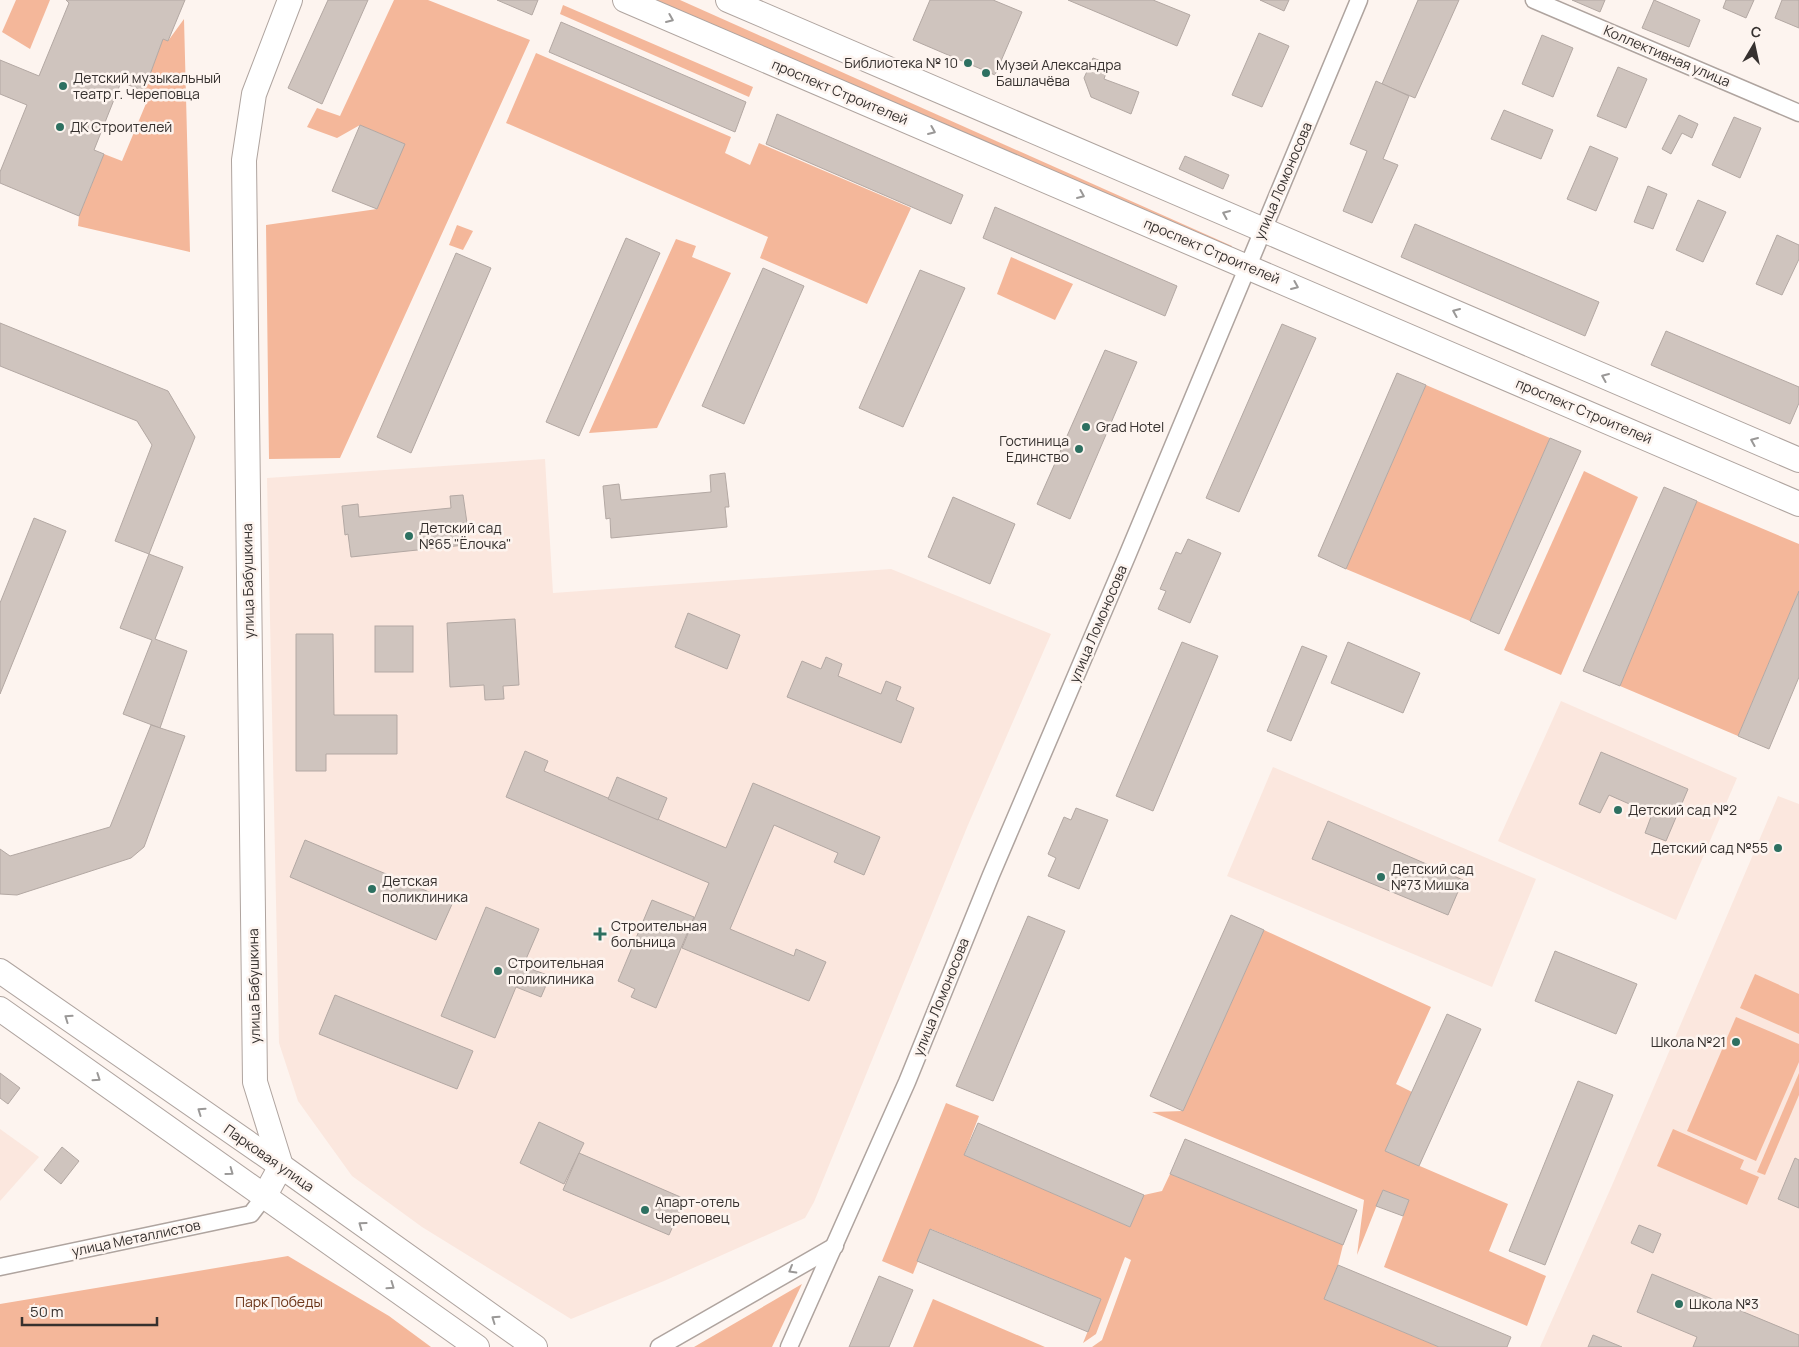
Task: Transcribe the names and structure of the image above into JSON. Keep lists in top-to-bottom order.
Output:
{
  "streets": {
    "main road": ["проспект Строителей", "улица Бабушкина", "Парковая улица"],
    "street": ["Коллективная улица", "улица Ломоносова", "улица Металлистов"]
  },
  "crossings": [
    ["проспект Строителей", "улица Ломоносова"],
    ["улица Бабушкина", "Парковая улица"]
  ],
  "parks": ["Парк Победы"],
  "places": {
    "other": [
      "Библиотека № 10",
      "Музей Александра Башлачёва",
      "Детский музыкальный театр г. Череповца",
      "ДК Строителей",
      "Grad Hotel",
      "Гостиница Единство",
      "Детский сад №65 \"Ёлочка\"",
      "Детский сад №2",
      "Детский сад №55",
      "Детский сад №73 Мишка",
      "Детская поликлиника",
      "Строительная поликлиника",
      "Школа №21",
      "Апарт-отель Череповец",
      "Школа №3"
    ],
    "health": ["Строительная больница"]
  },
  "scale_bar": "50 m",
  "north": "top"
}
